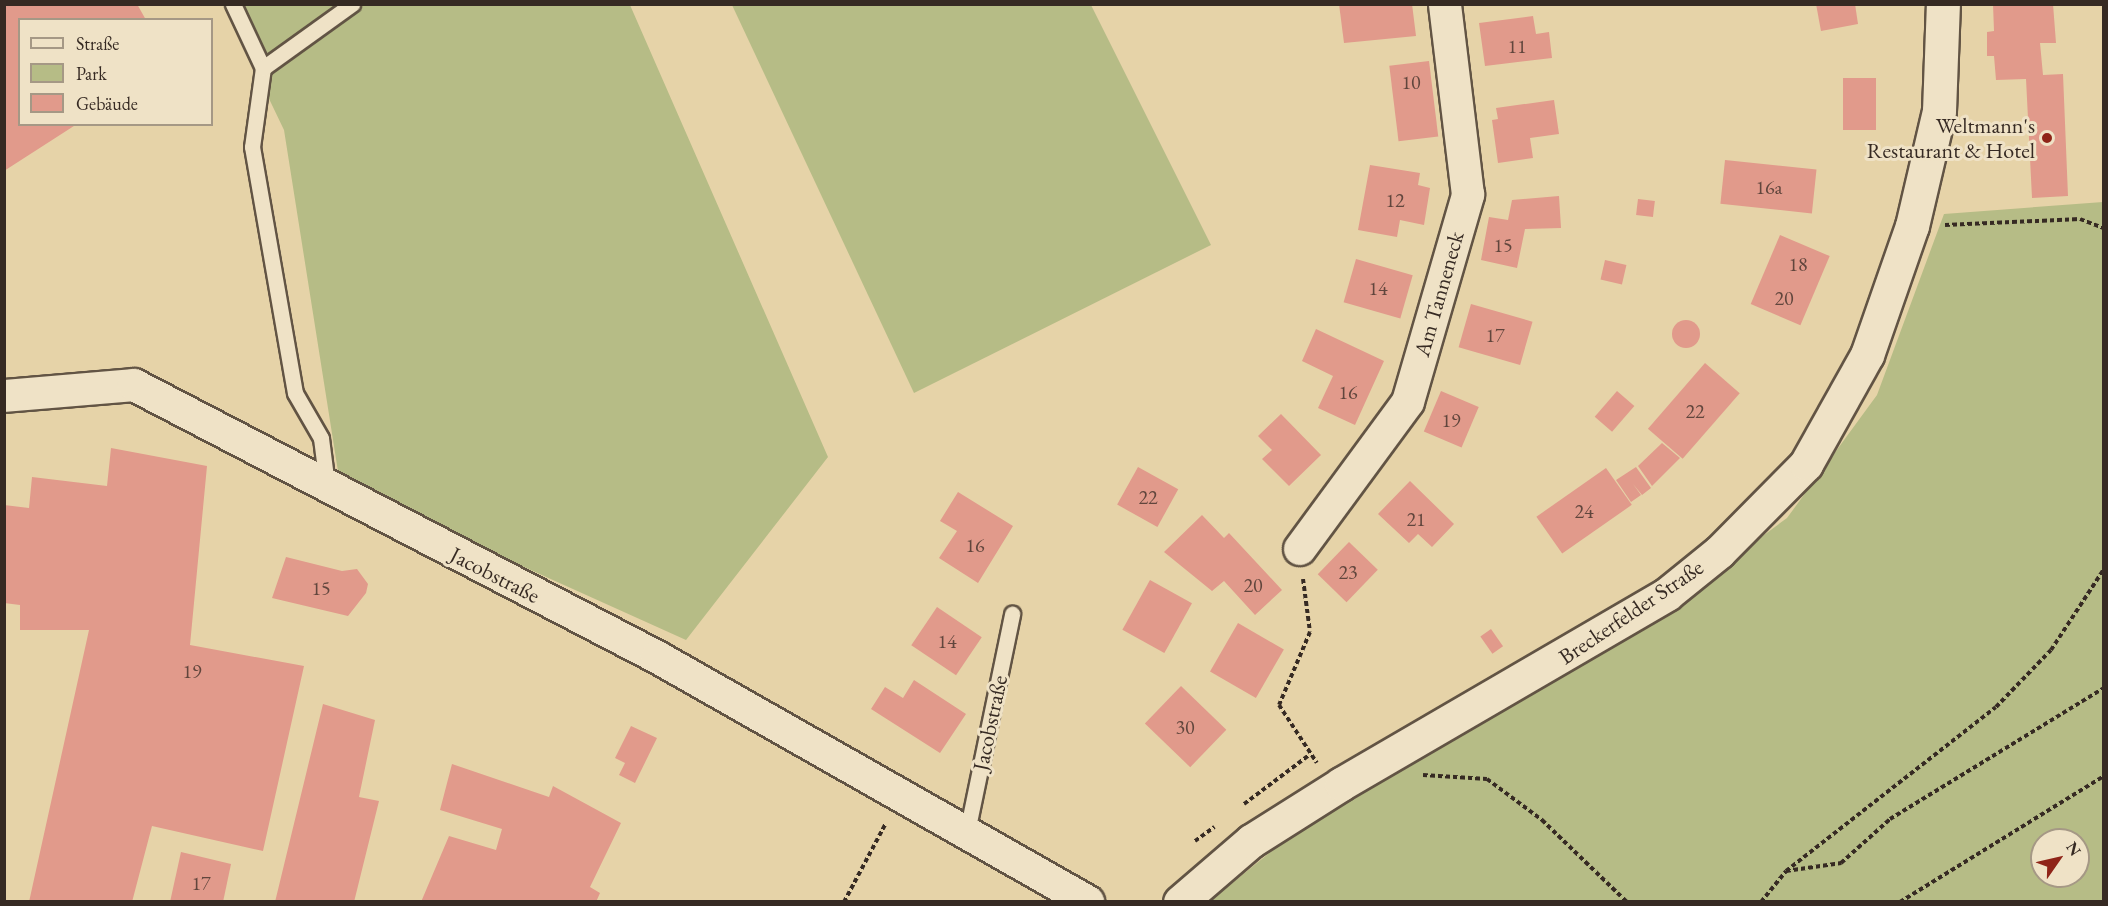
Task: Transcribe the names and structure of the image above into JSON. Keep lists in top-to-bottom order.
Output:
{
  "streets": {
    "main road": ["Breckerfelder Straße"],
    "street": ["Am Tanneneck", "Jacobstraße"]
  },
  "places": ["Weltmann's Restaurant & Hotel"],
  "house_numbers": [
    "11",
    "10",
    "16a",
    "12",
    "15",
    "18",
    "14",
    "20",
    "17",
    "16",
    "22",
    "19",
    "22",
    "24",
    "21",
    "16",
    "23",
    "20",
    "15",
    "14",
    "19",
    "30",
    "17"
  ],
  "legend": ["Straße", "Park", "Gebäude"],
  "north": "top right"
}
